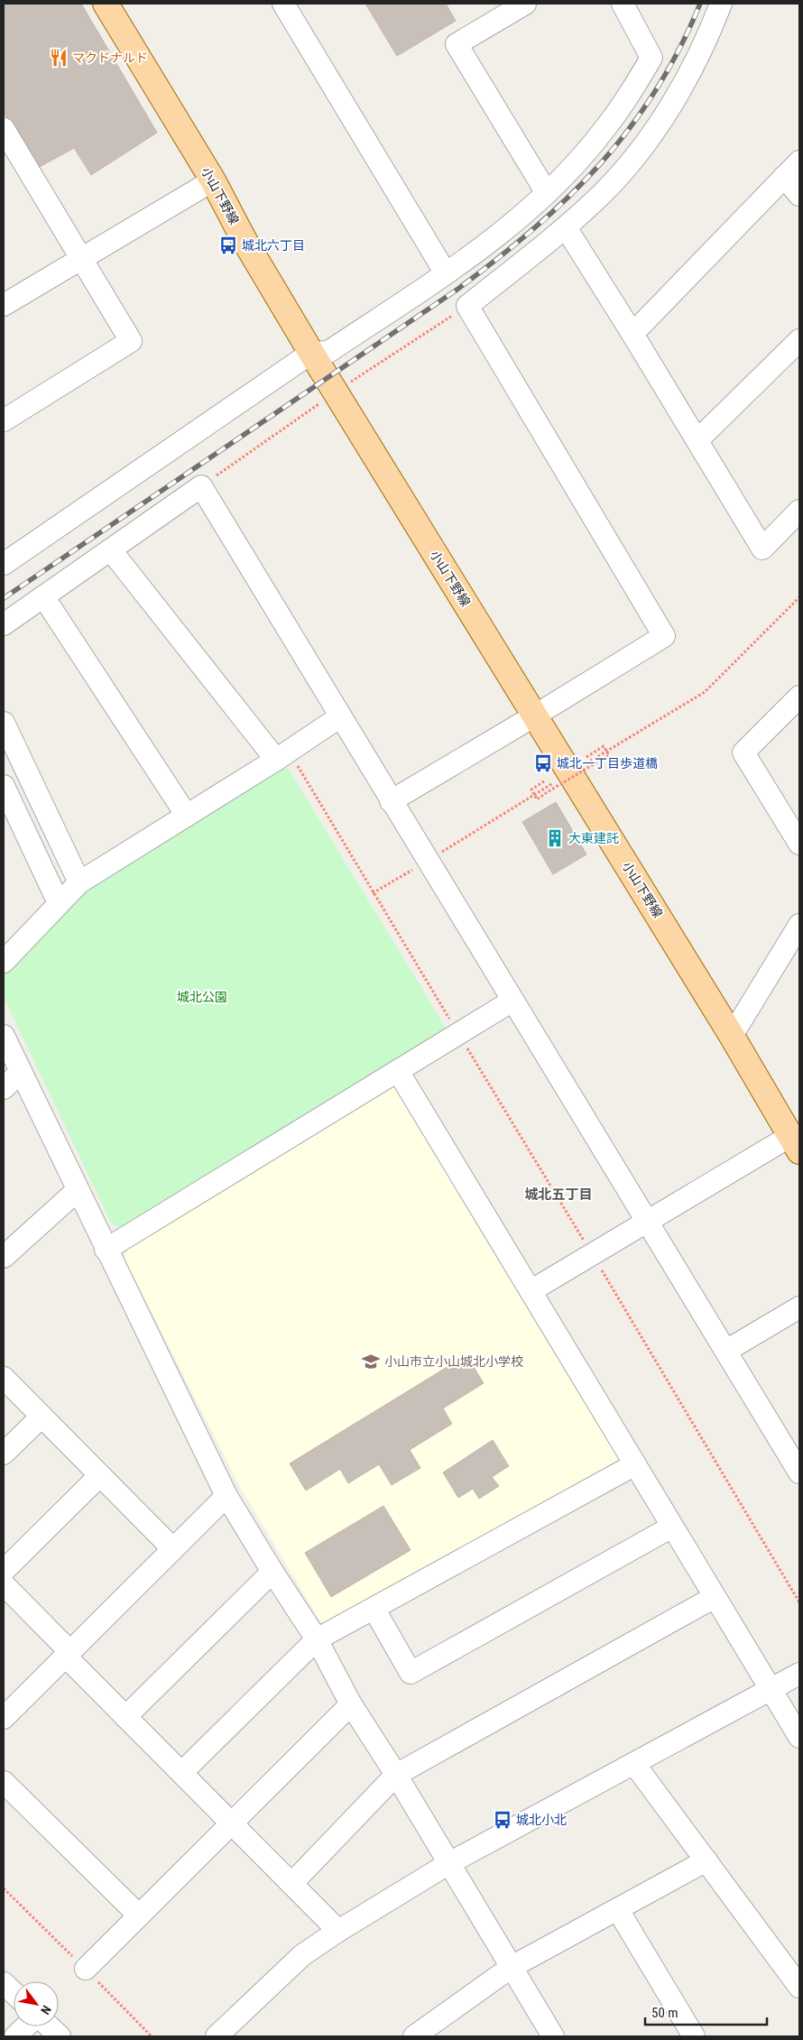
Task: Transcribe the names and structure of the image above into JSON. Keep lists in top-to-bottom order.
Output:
{
  "streets": {
    "main road": ["小山下野線"]
  },
  "districts": ["城北五丁目"],
  "parks": ["城北公園"],
  "places": {
    "restaurant": ["マクドナルド"],
    "bus stop": ["城北六丁目", "城北一丁目歩道橋", "城北小北"],
    "building": ["大東建託"],
    "school or university": ["小山市立小山城北小学校"]
  },
  "scale_bar": "50 m",
  "north": "bottom right"
}
